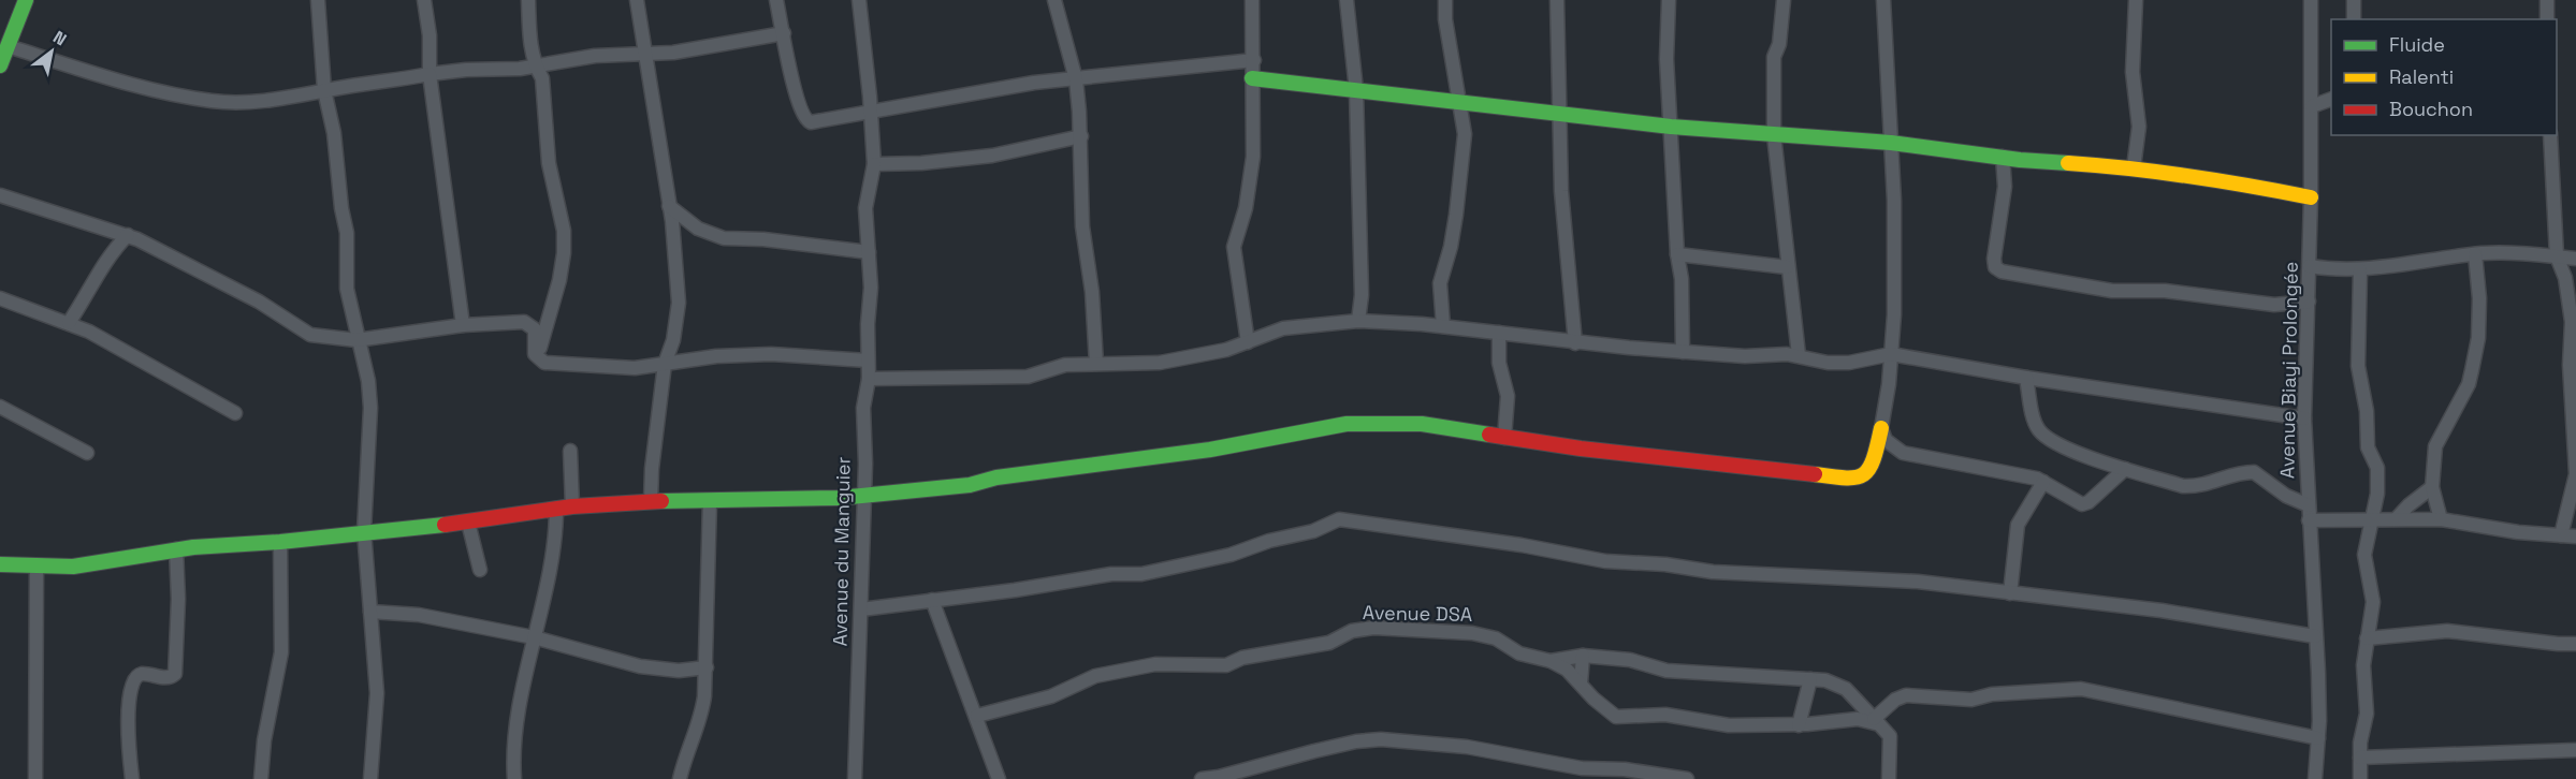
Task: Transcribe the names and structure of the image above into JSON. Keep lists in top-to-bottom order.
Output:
{
  "streets": {
    "street": ["Avenue Biayi Prolongée", "Avenue du Manguier", "Avenue DSA"]
  },
  "legend": ["Fluide", "Ralenti", "Bouchon"],
  "north": "top right"
}
